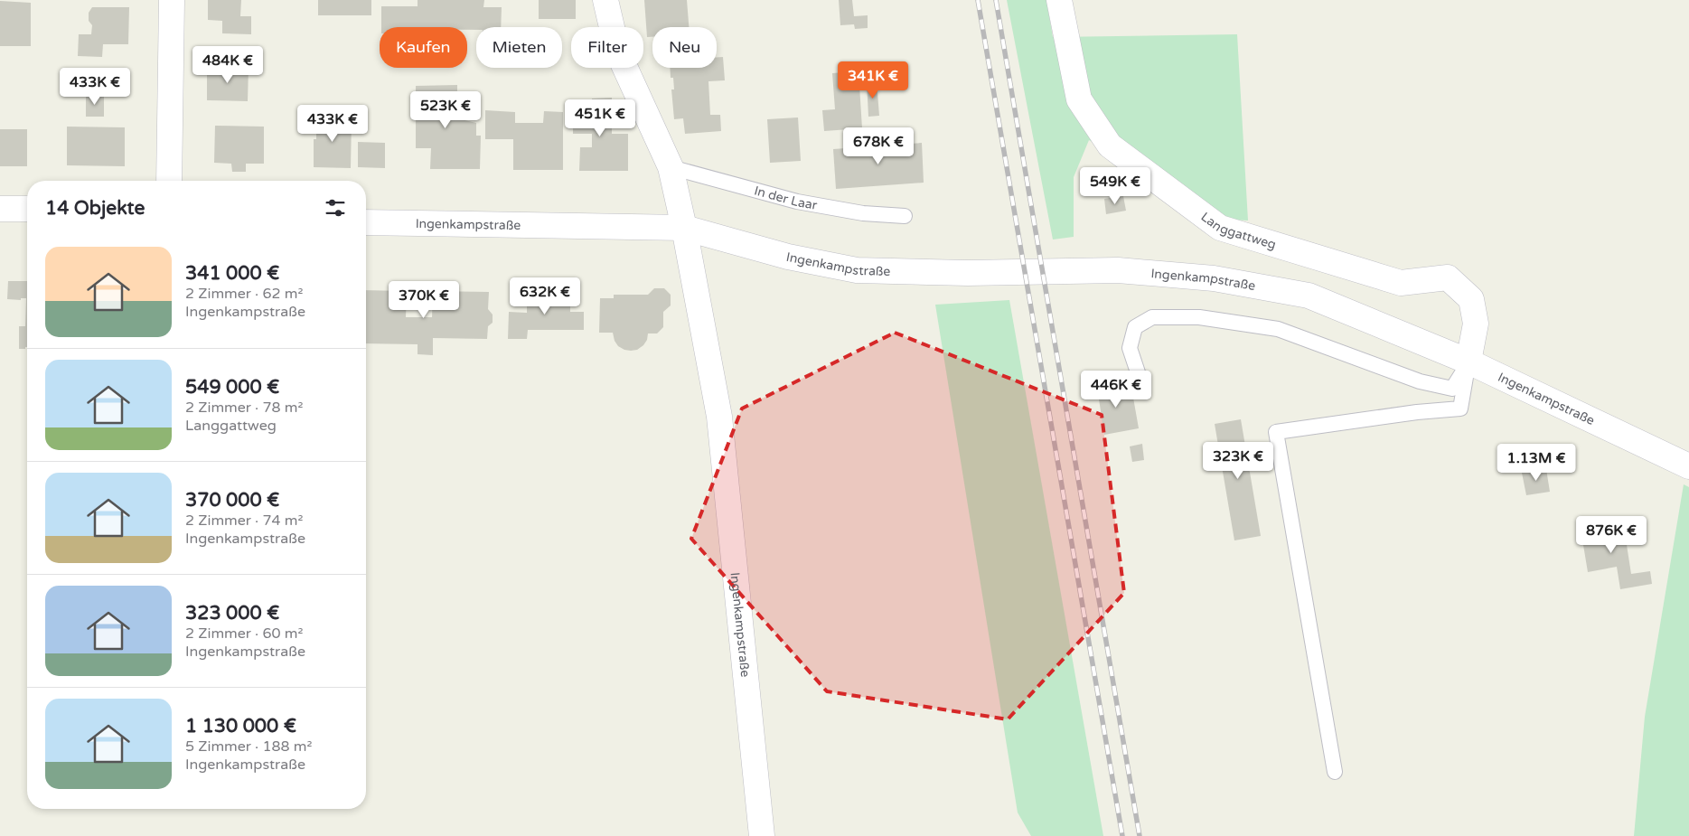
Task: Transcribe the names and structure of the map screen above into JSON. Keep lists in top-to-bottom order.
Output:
{
  "streets": {
    "street": ["Ingenkampstraße", "Langgattweg"],
    "lane": ["In der Laar"]
  },
  "crossings": [
    ["Ingenkampstraße", "Langgattweg"]
  ],
  "page": {
    "chip": [
      "Kaufen",
      "Mieten",
      "Filter",
      "Neu"
    ],
    "price": [
      "484K €",
      "341K €",
      "433K €",
      "523K €",
      "451K €",
      "433K €",
      "678K €",
      "549K €",
      "632K €",
      "370K €",
      "446K €",
      "323K €",
      "1.13M €",
      "876K €"
    ],
    "heading": "14 Objekte",
    "list": [
      {
        "name": "341 000 €",
        "note": "2 Zimmer · 62 m² · Ingenkampstraße"
      },
      {
        "name": "549 000 €",
        "note": "2 Zimmer · 78 m² · Langgattweg"
      },
      {
        "name": "370 000 €",
        "note": "2 Zimmer · 74 m² · Ingenkampstraße"
      },
      {
        "name": "323 000 €",
        "note": "2 Zimmer · 60 m² · Ingenkampstraße"
      },
      {
        "name": "1 130 000 €",
        "note": "5 Zimmer · 188 m² · Ingenkampstraße"
      }
    ]
  }
}
